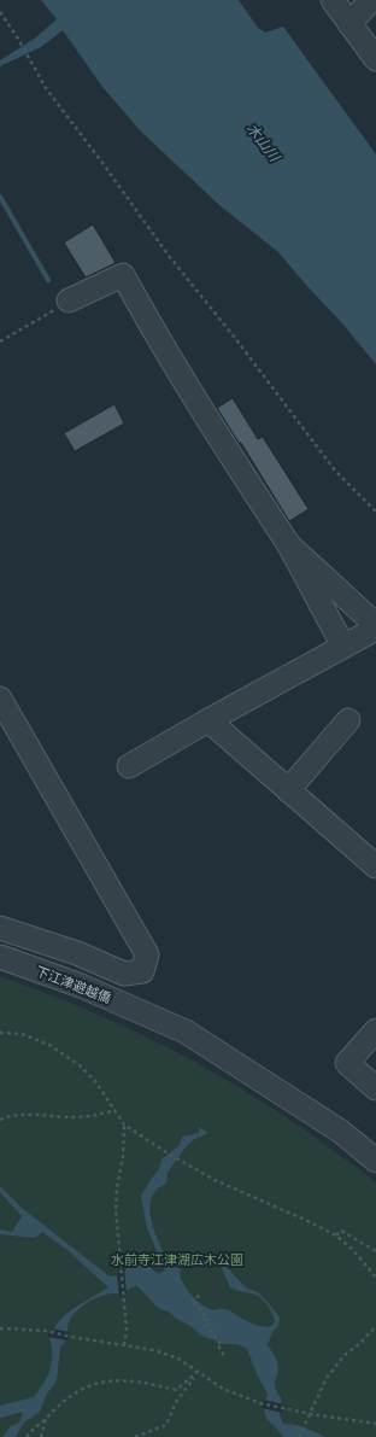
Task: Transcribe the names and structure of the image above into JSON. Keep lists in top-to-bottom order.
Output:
{
  "streets": {
    "street": ["下江津避越僑"]
  },
  "water": ["木山川"],
  "parks": ["水前寺江津湖広木公園"]
}
